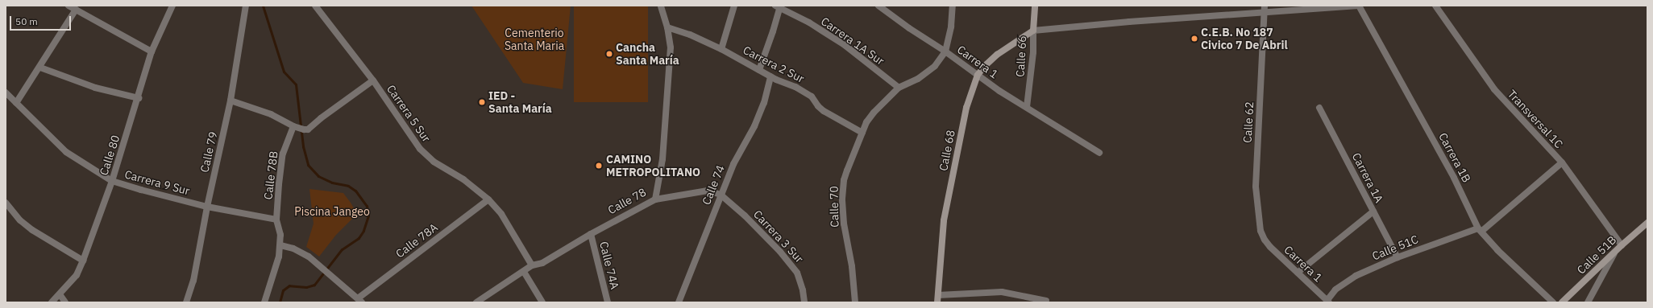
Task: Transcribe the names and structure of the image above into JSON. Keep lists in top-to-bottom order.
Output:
{
  "streets": {
    "street": [
      "Carrera 1A Sur",
      "Calle 66",
      "Carrera 1",
      "Carrera 2 Sur",
      "Carrera 5 Sur",
      "Transversal 1C",
      "Calle 62",
      "Calle 68",
      "Calle 79",
      "Calle 80",
      "Carrera 1B",
      "Calle 78B",
      "Carrera 1A",
      "Carrera 9 Sur",
      "Calle 74",
      "Calle 78",
      "Calle 70",
      "Carrera 3 Sur",
      "Calle 78A",
      "Calle 51C",
      "Calle 51B",
      "Calle 74A"
    ]
  },
  "crossings": [
    ["Carrera 1A Sur", "Calle 70"],
    ["Calle 66", "Carrera 1"],
    ["Calle 66", "Calle 68"],
    ["Calle 66", "Carrera 1B"],
    ["Carrera 1", "Calle 62"],
    ["Carrera 1", "Calle 68"],
    ["Carrera 1", "Calle 51C"],
    ["Carrera 2 Sur", "Calle 74"],
    ["Carrera 2 Sur", "Calle 78"],
    ["Carrera 2 Sur", "Calle 70"],
    ["Carrera 5 Sur", "Calle 78"],
    ["Carrera 5 Sur", "Calle 78A"],
    ["Transversal 1C", "Calle 51C"],
    ["Transversal 1C", "Calle 51B"],
    ["Calle 62", "Carrera 1B"],
    ["Calle 68", "Carrera 1B"],
    ["Calle 79", "Carrera 9 Sur"],
    ["Calle 80", "Carrera 9 Sur"],
    ["Carrera 1B", "Calle 51C"],
    ["Calle 78B", "Carrera 9 Sur"],
    ["Carrera 1A", "Calle 51C"],
    ["Calle 74", "Carrera 3 Sur"],
    ["Calle 78", "Calle 74A"]
  ],
  "parks": ["Cementerio Santa Maria", "Piscina Jangeo"],
  "places": [
    "C.E.B. No 187 Civico 7 De Abril",
    "Cancha Santa María",
    "IED - Santa María",
    "CAMINO METROPOLITANO"
  ],
  "scale_bar": "50 m"
}
